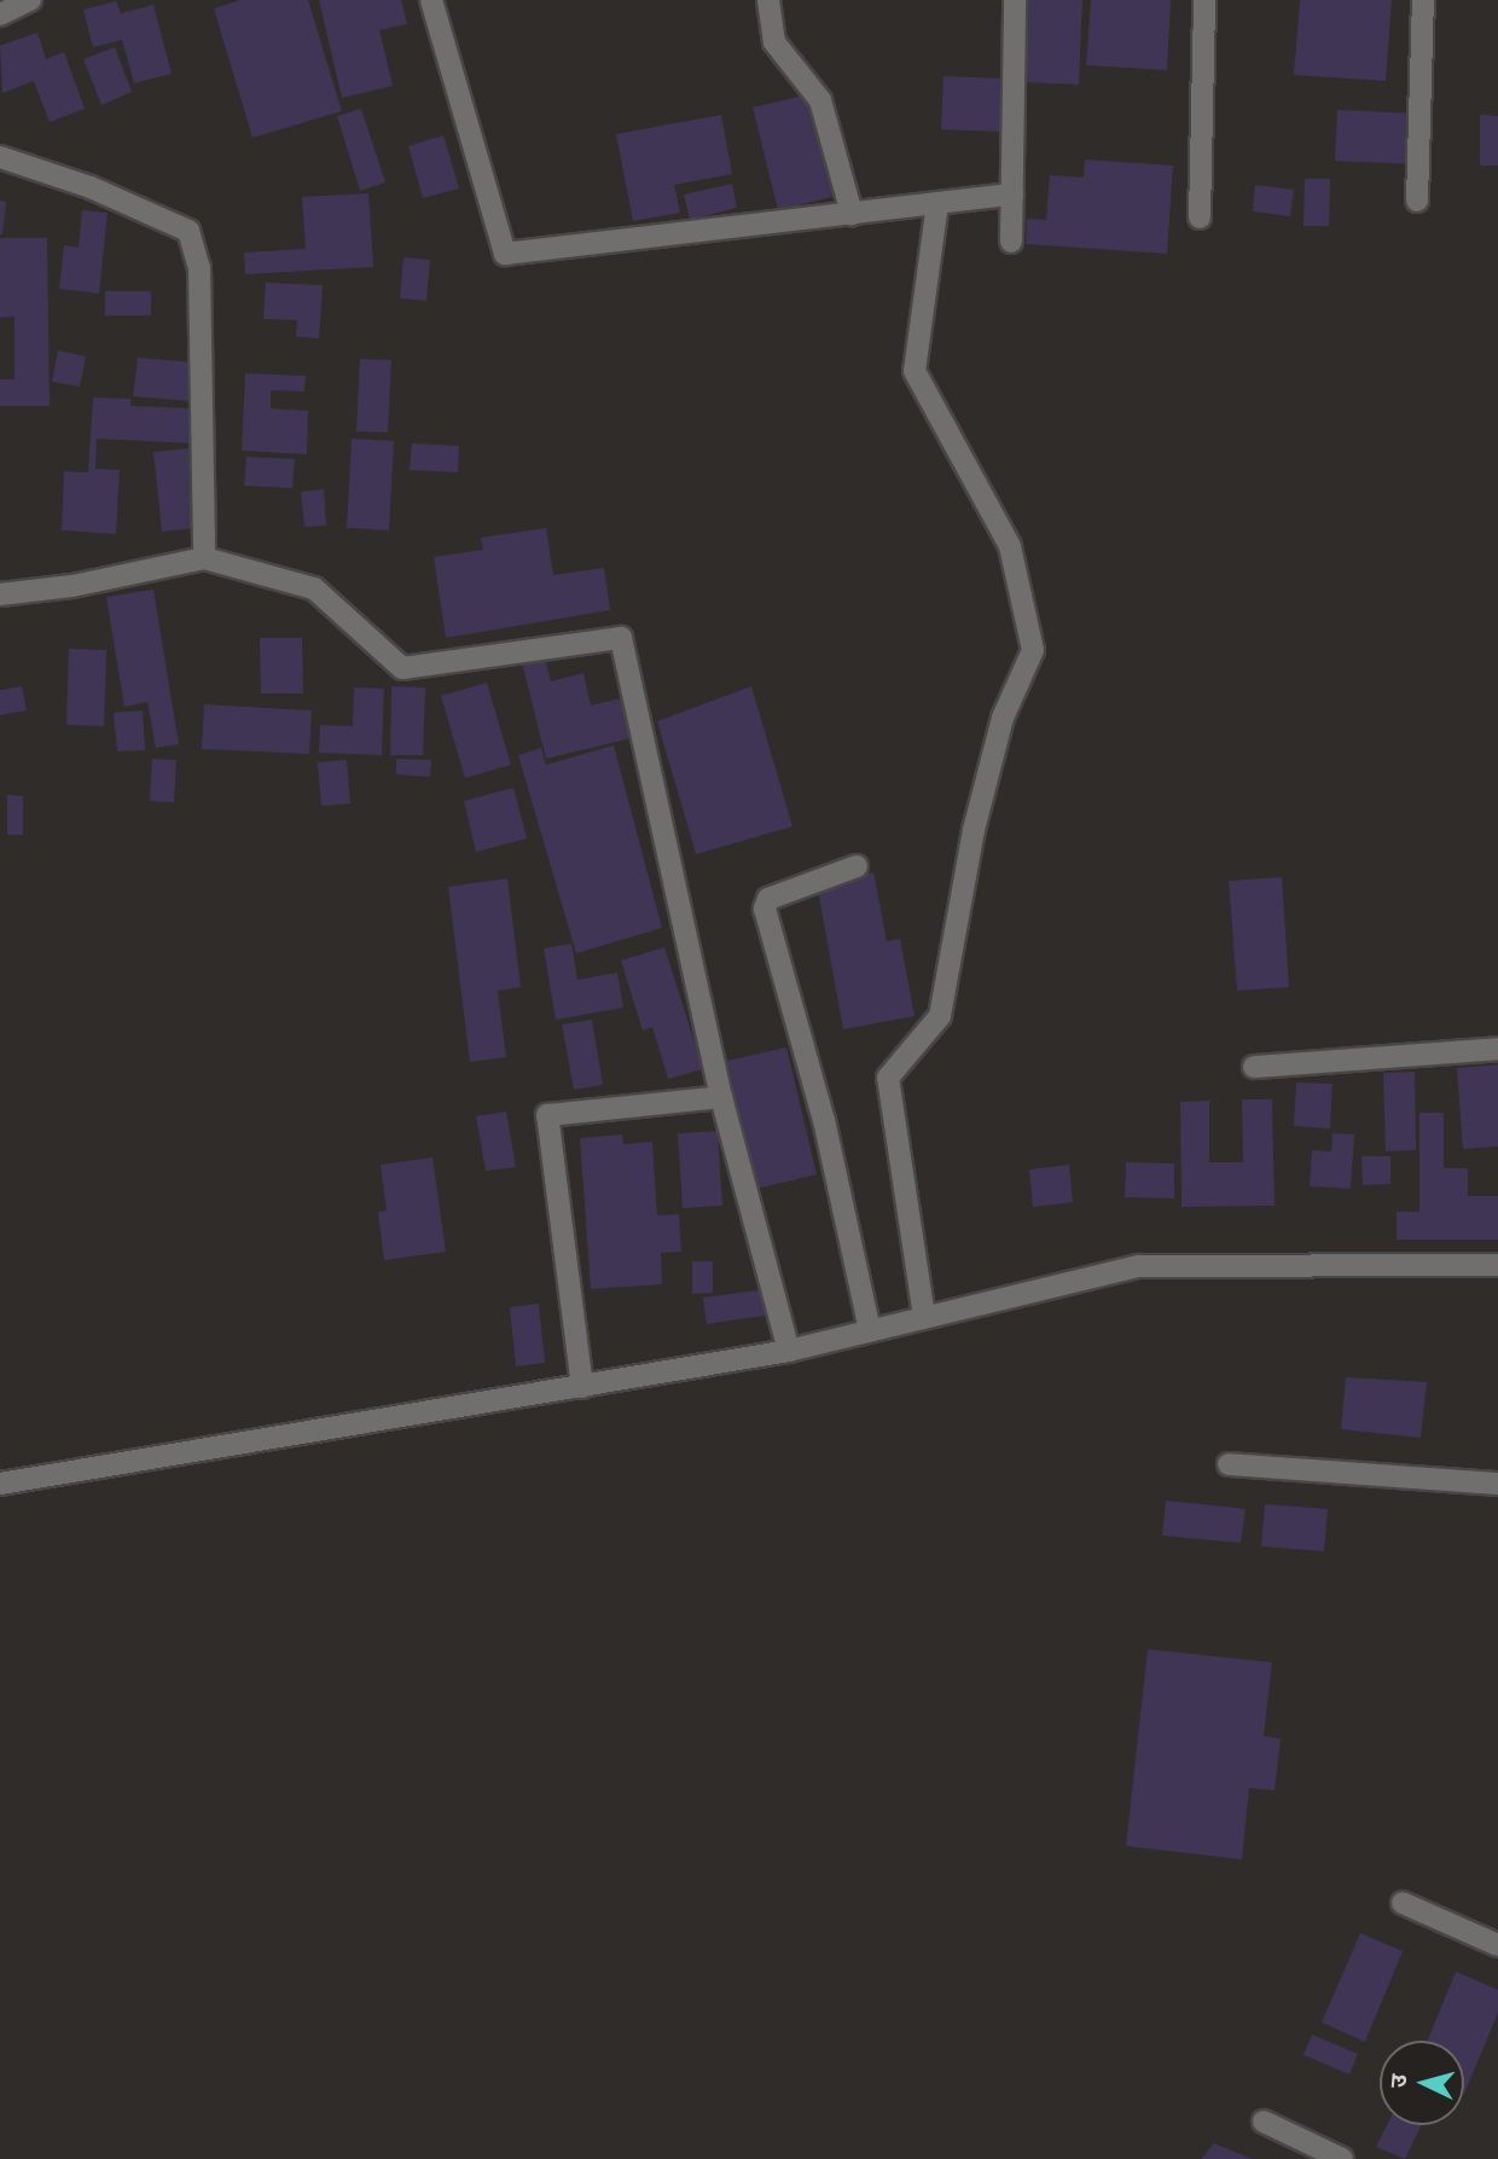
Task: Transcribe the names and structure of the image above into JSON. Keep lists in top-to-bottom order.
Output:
{
  "north": "left"
}
